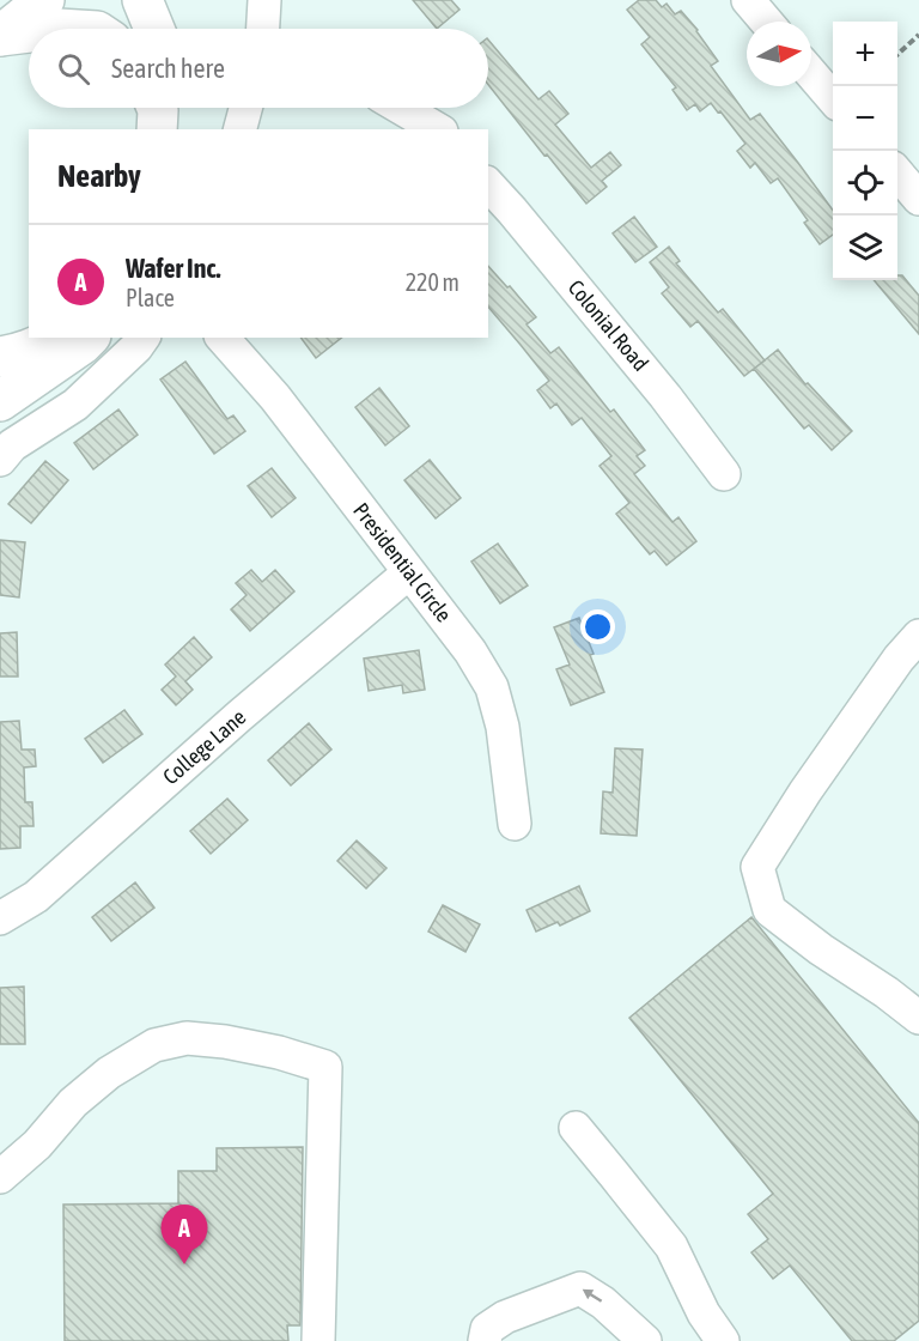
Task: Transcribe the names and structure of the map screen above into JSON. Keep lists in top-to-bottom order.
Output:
{
  "streets": {
    "street": ["Colonial Road", "Presidential Circle", "College Lane"]
  },
  "crossings": [
    ["Presidential Circle", "College Lane"]
  ],
  "north": "right",
  "page": {
    "map_buttons": ["+", "−"],
    "search": "Search here",
    "heading": "Nearby",
    "list": [
      {
        "mark": "A",
        "name": "Wafer Inc.",
        "note": "Place",
        "value": "220 m"
      }
    ],
    "pins": "A"
  }
}
